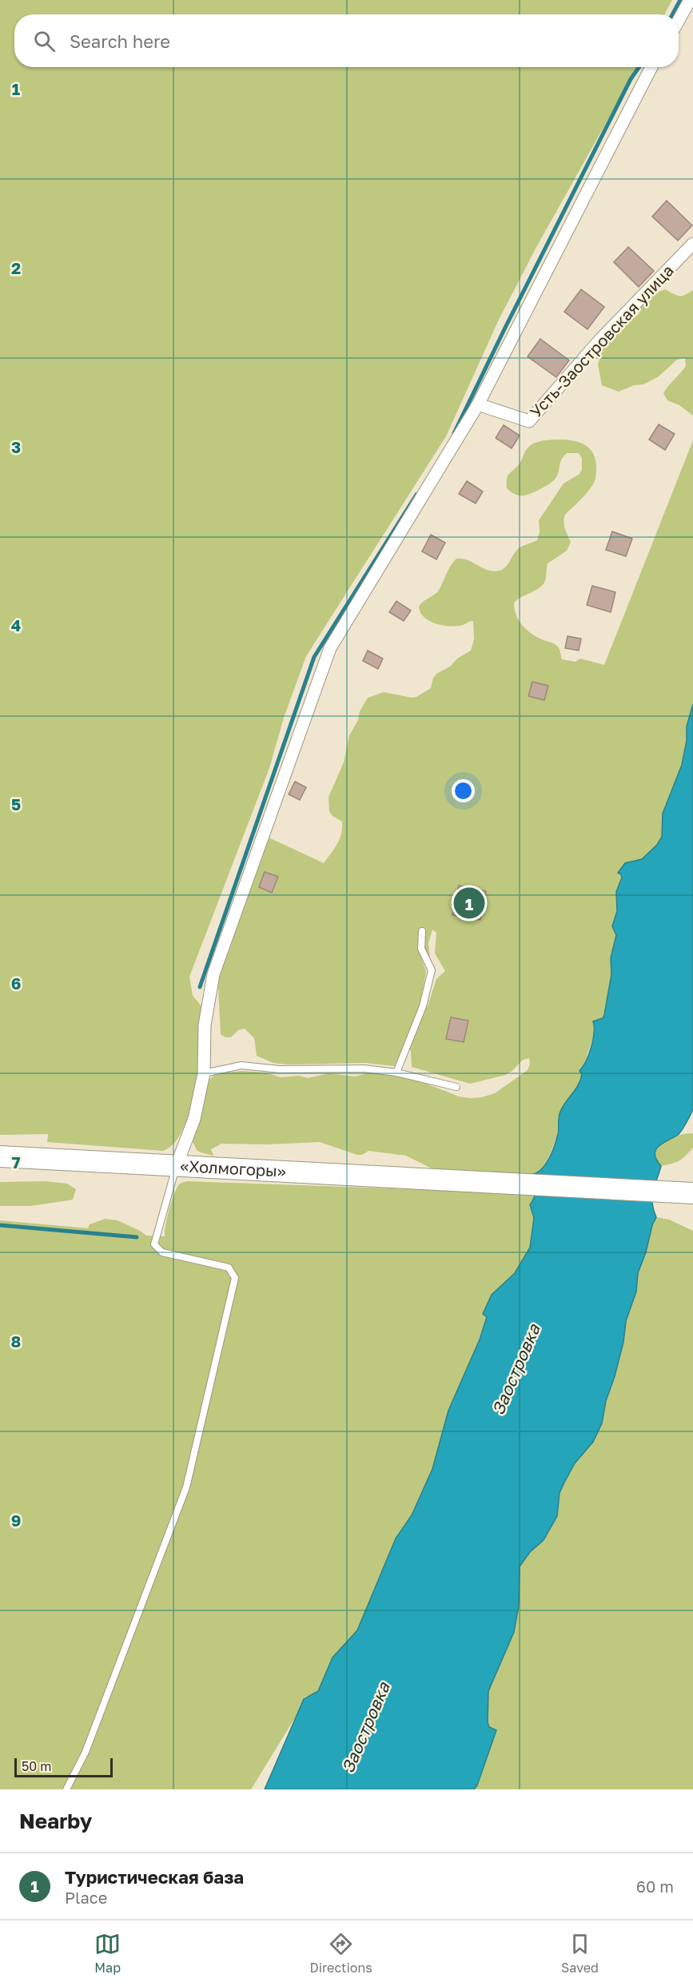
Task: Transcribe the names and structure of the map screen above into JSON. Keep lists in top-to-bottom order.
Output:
{
  "streets": {
    "highway": ["«Холмогоры»"],
    "street": ["Усть-Заостровская улица"]
  },
  "water": ["Заостровка"],
  "scale_bar": "50 m",
  "page": {
    "search": "Search here",
    "pins": "1",
    "scale": "50 m",
    "heading": "Nearby",
    "list": [
      {
        "mark": "1",
        "name": "Туристическая база",
        "note": "Place",
        "value": "60 m"
      }
    ],
    "nav": ["Map", "Directions", "Saved"]
  },
  "grid": {
    "rows": [
      "1",
      "2",
      "3",
      "4",
      "5",
      "6",
      "7",
      "8",
      "9"
    ]
  }
}
